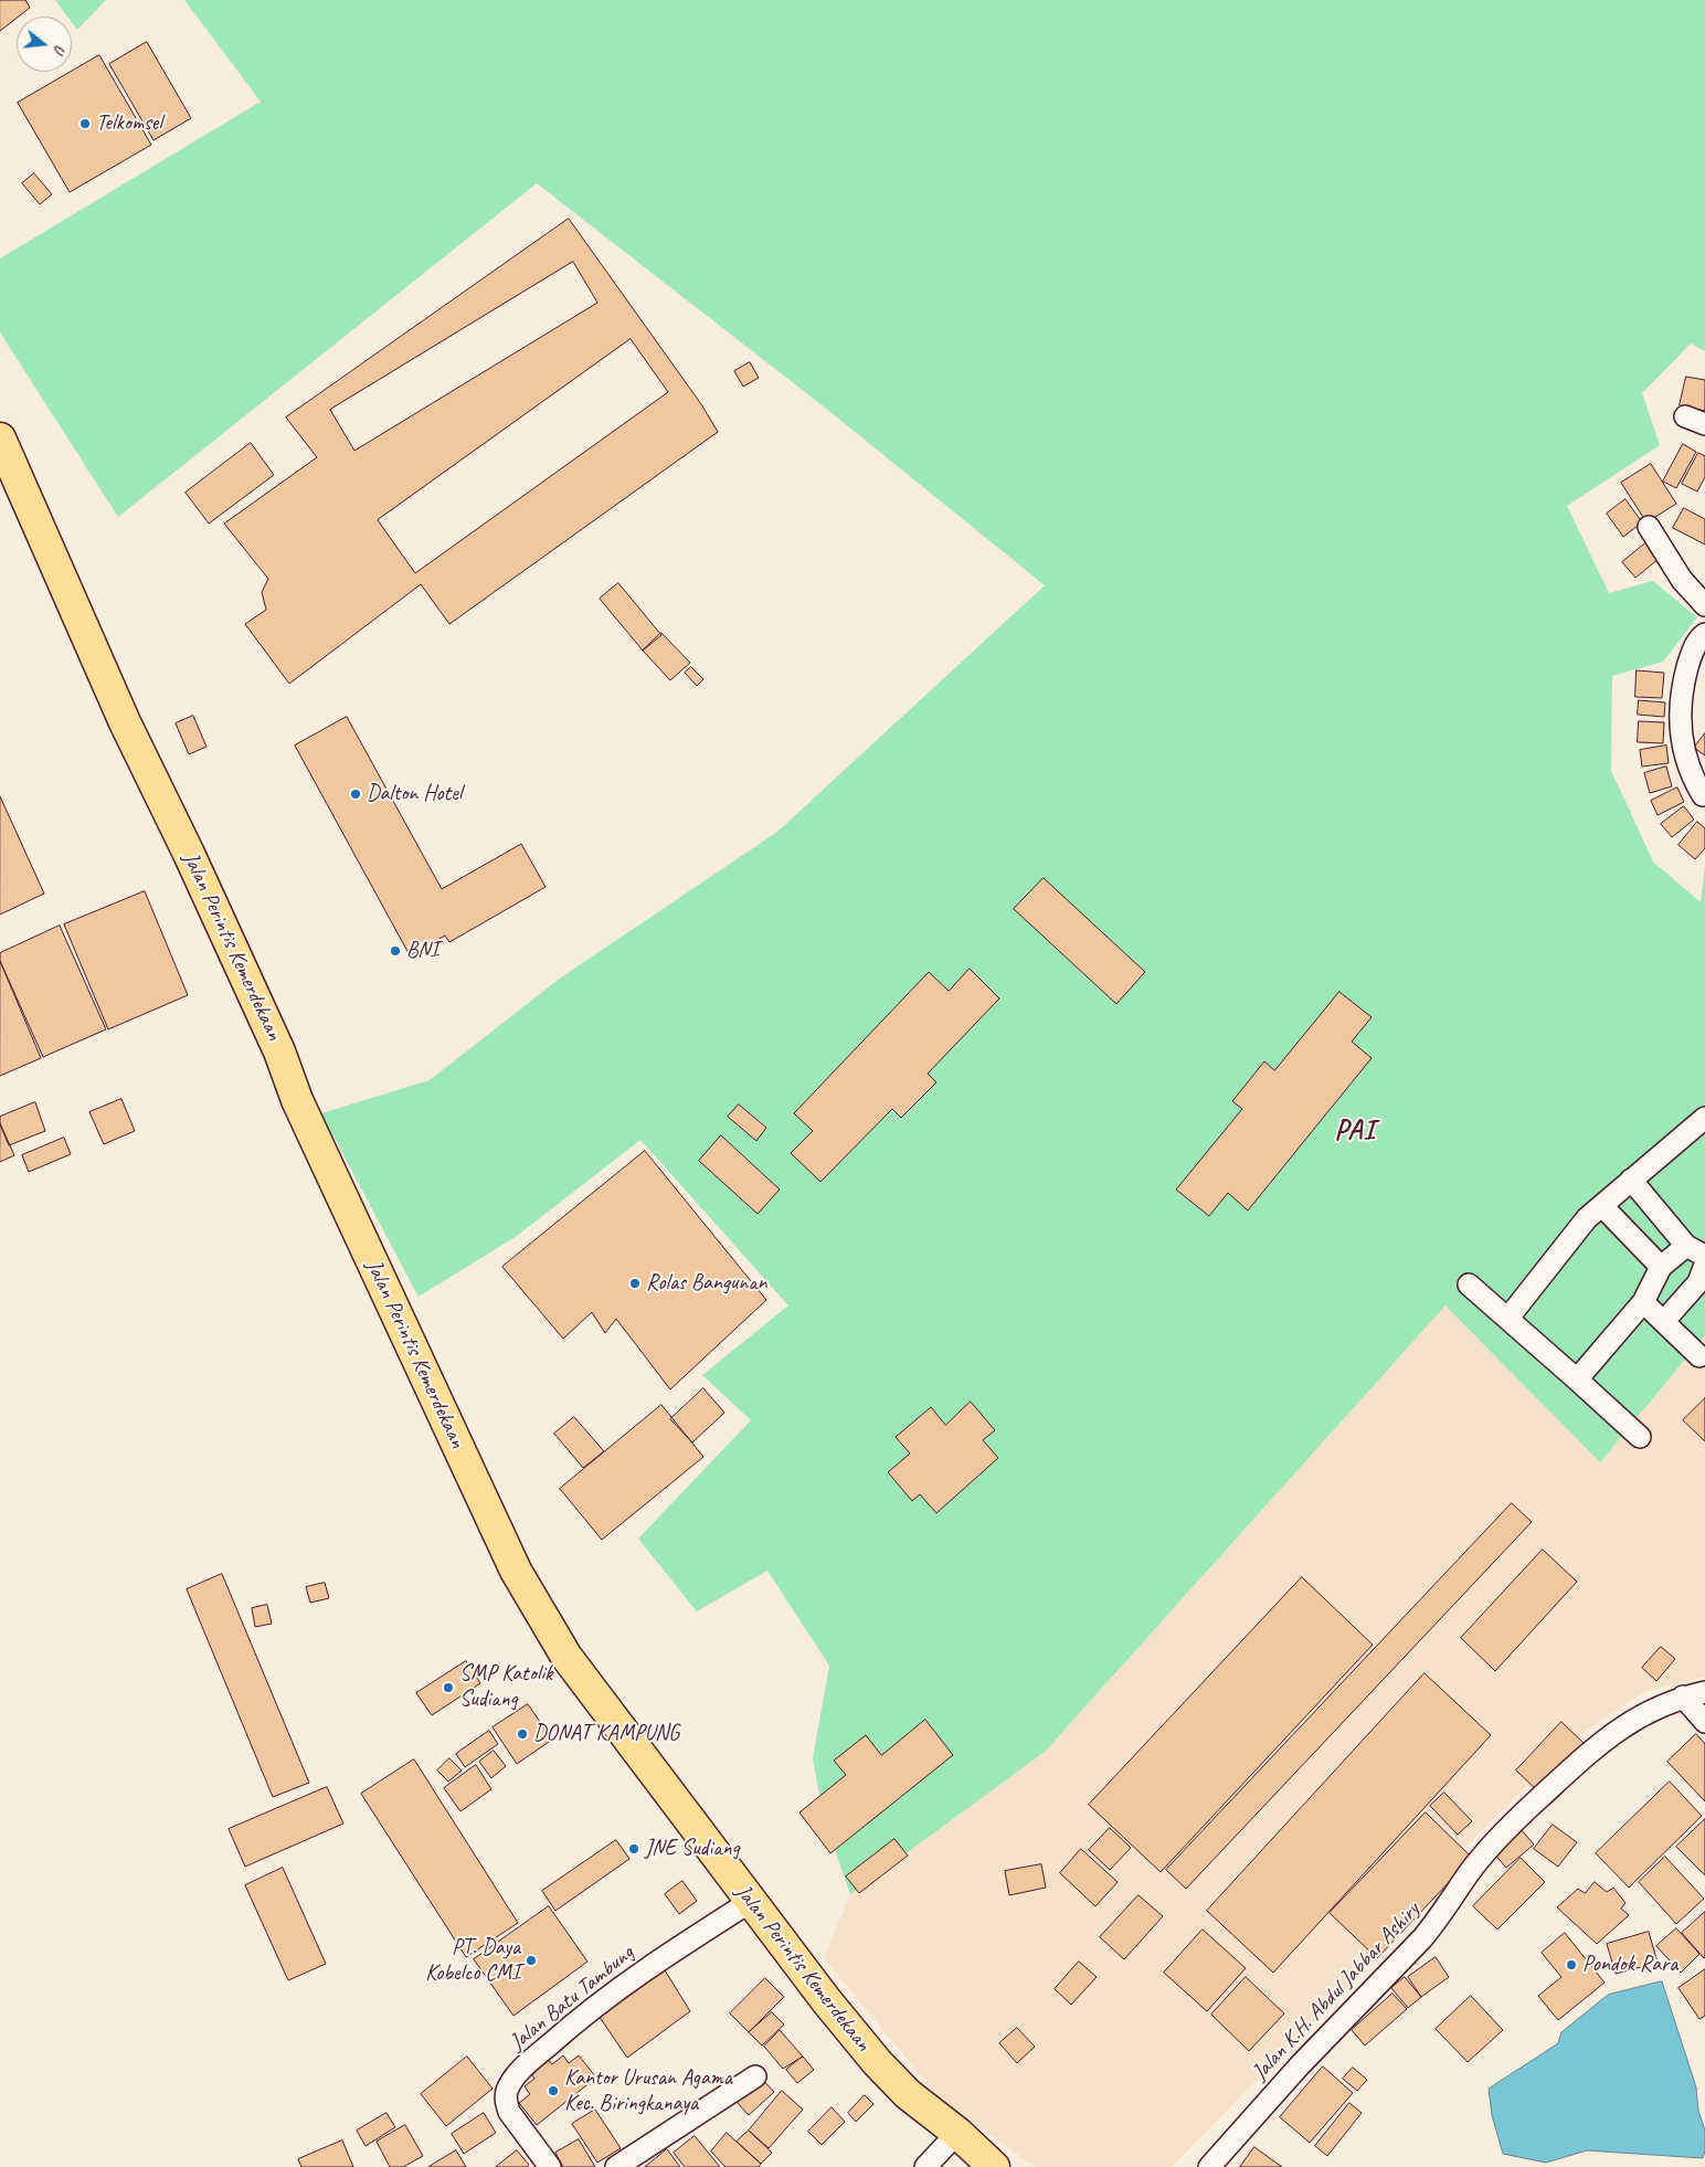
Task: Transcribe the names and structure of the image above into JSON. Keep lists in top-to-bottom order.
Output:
{
  "streets": {
    "highway": ["Jalan Perintis Kemerdekaan"],
    "street": ["Jalan K.H. Abdul Jabbar Ashiry", "Jalan Batu Tambung"]
  },
  "crossings": [
    ["Jalan Perintis Kemerdekaan", "Jalan Batu Tambung"]
  ],
  "districts": ["PAI"],
  "places": [
    "Telkomsel",
    "Dalton Hotel",
    "BNI",
    "Rolas Bangunan",
    "SMP Katolik Sudiang",
    "DONAT KAMPUNG",
    "JNE Sudiang",
    "PT. Daya Kobelco CMI",
    "Pondok Rara",
    "Kantor Urusan Agama Kec. Biringkanaya"
  ],
  "north": "right"
}
